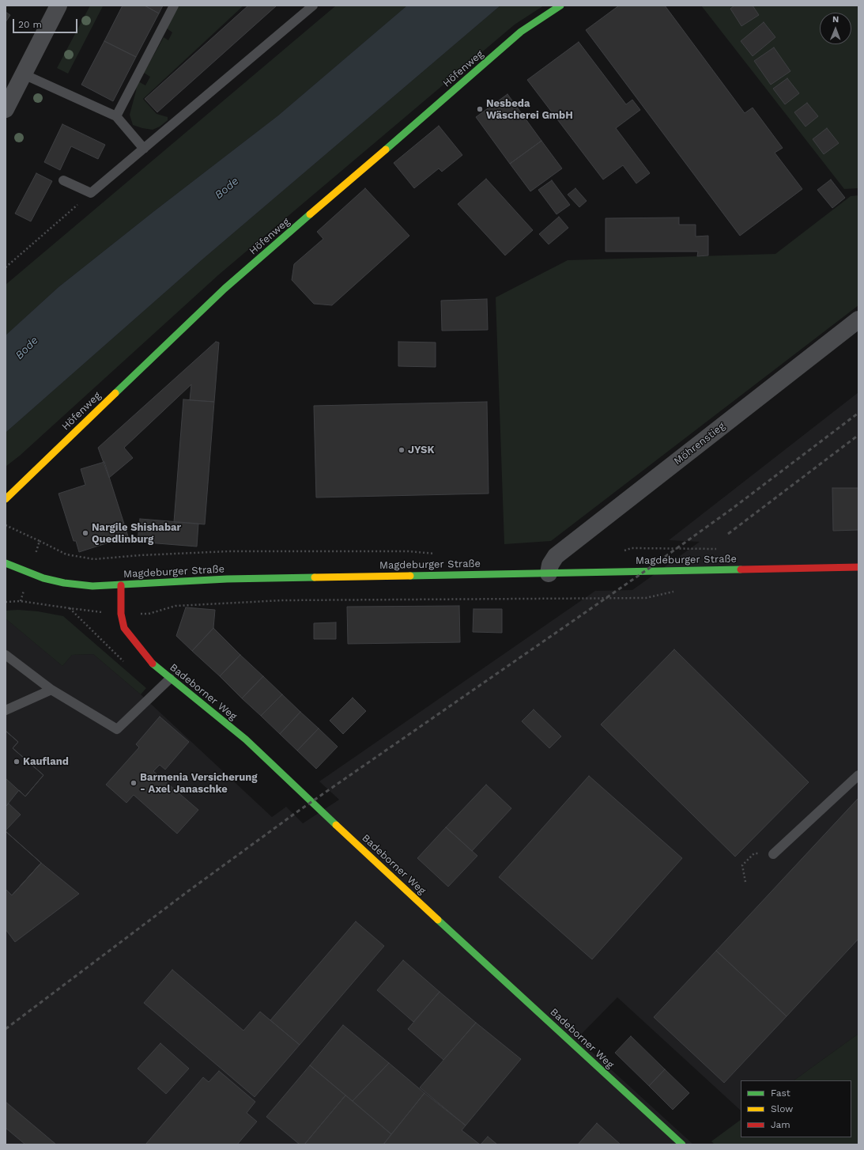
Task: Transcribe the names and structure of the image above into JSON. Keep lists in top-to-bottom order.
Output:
{
  "streets": {
    "street": [
      "Höfenweg",
      "Möhrenstieg",
      "Magdeburger Straße",
      "Badeborner Weg"
    ]
  },
  "crossings": [
    ["Möhrenstieg", "Magdeburger Straße"],
    ["Magdeburger Straße", "Badeborner Weg"]
  ],
  "water": ["Bode"],
  "places": [
    "Nesbeda Wäscherei GmbH",
    "JYSK",
    "Nargile Shishabar Quedlinburg",
    "Kaufland",
    "Barmenia Versicherung - Axel Janaschke"
  ],
  "legend": ["Fast", "Slow", "Jam"],
  "scale_bar": "20 m",
  "north": "top"
}
